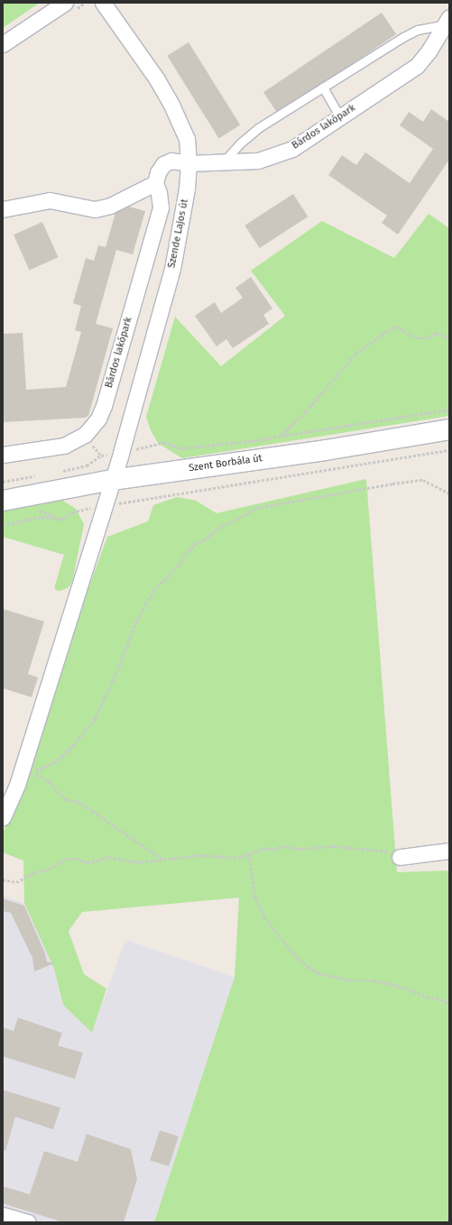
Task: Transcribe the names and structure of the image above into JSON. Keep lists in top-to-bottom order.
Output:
{
  "streets": {
    "street": ["Bárdos lakópark", "Szende Lajos út", "Szent Borbála út"]
  },
  "crossings": [
    ["Bárdos lakópark", "Szende Lajos út"],
    ["Szende Lajos út", "Szent Borbála út"]
  ]
}
